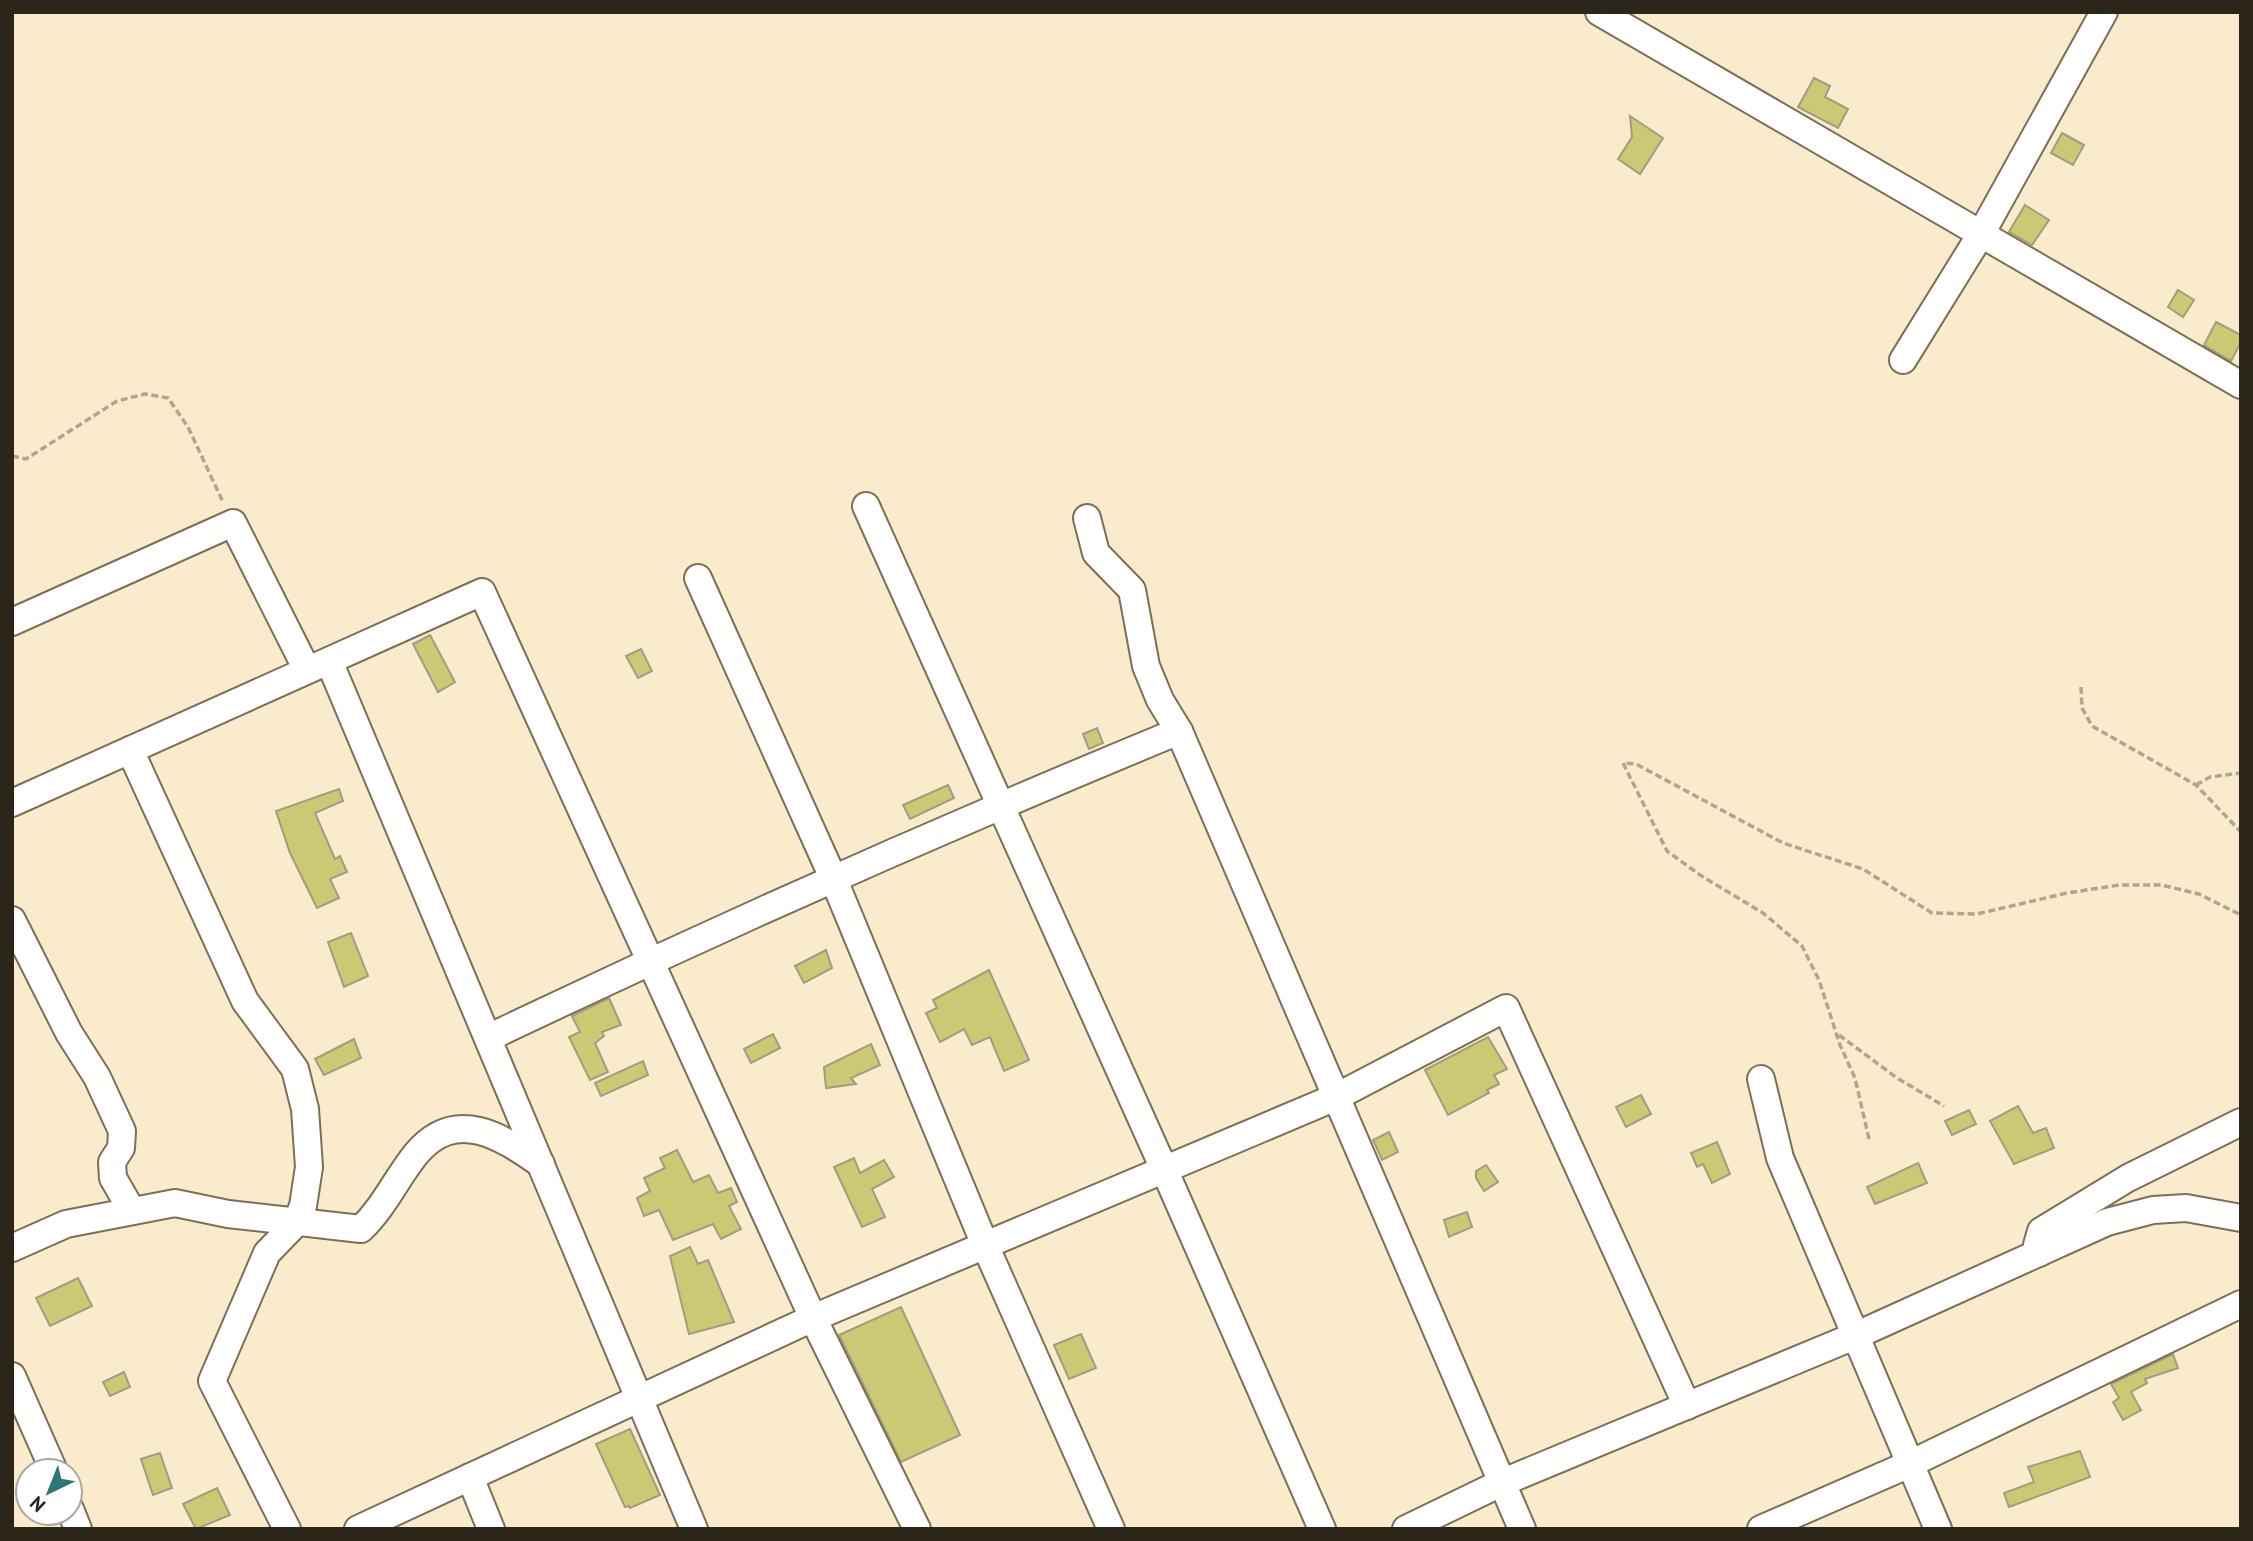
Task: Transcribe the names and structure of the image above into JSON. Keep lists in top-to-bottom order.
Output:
{
  "north": "bottom left"
}
